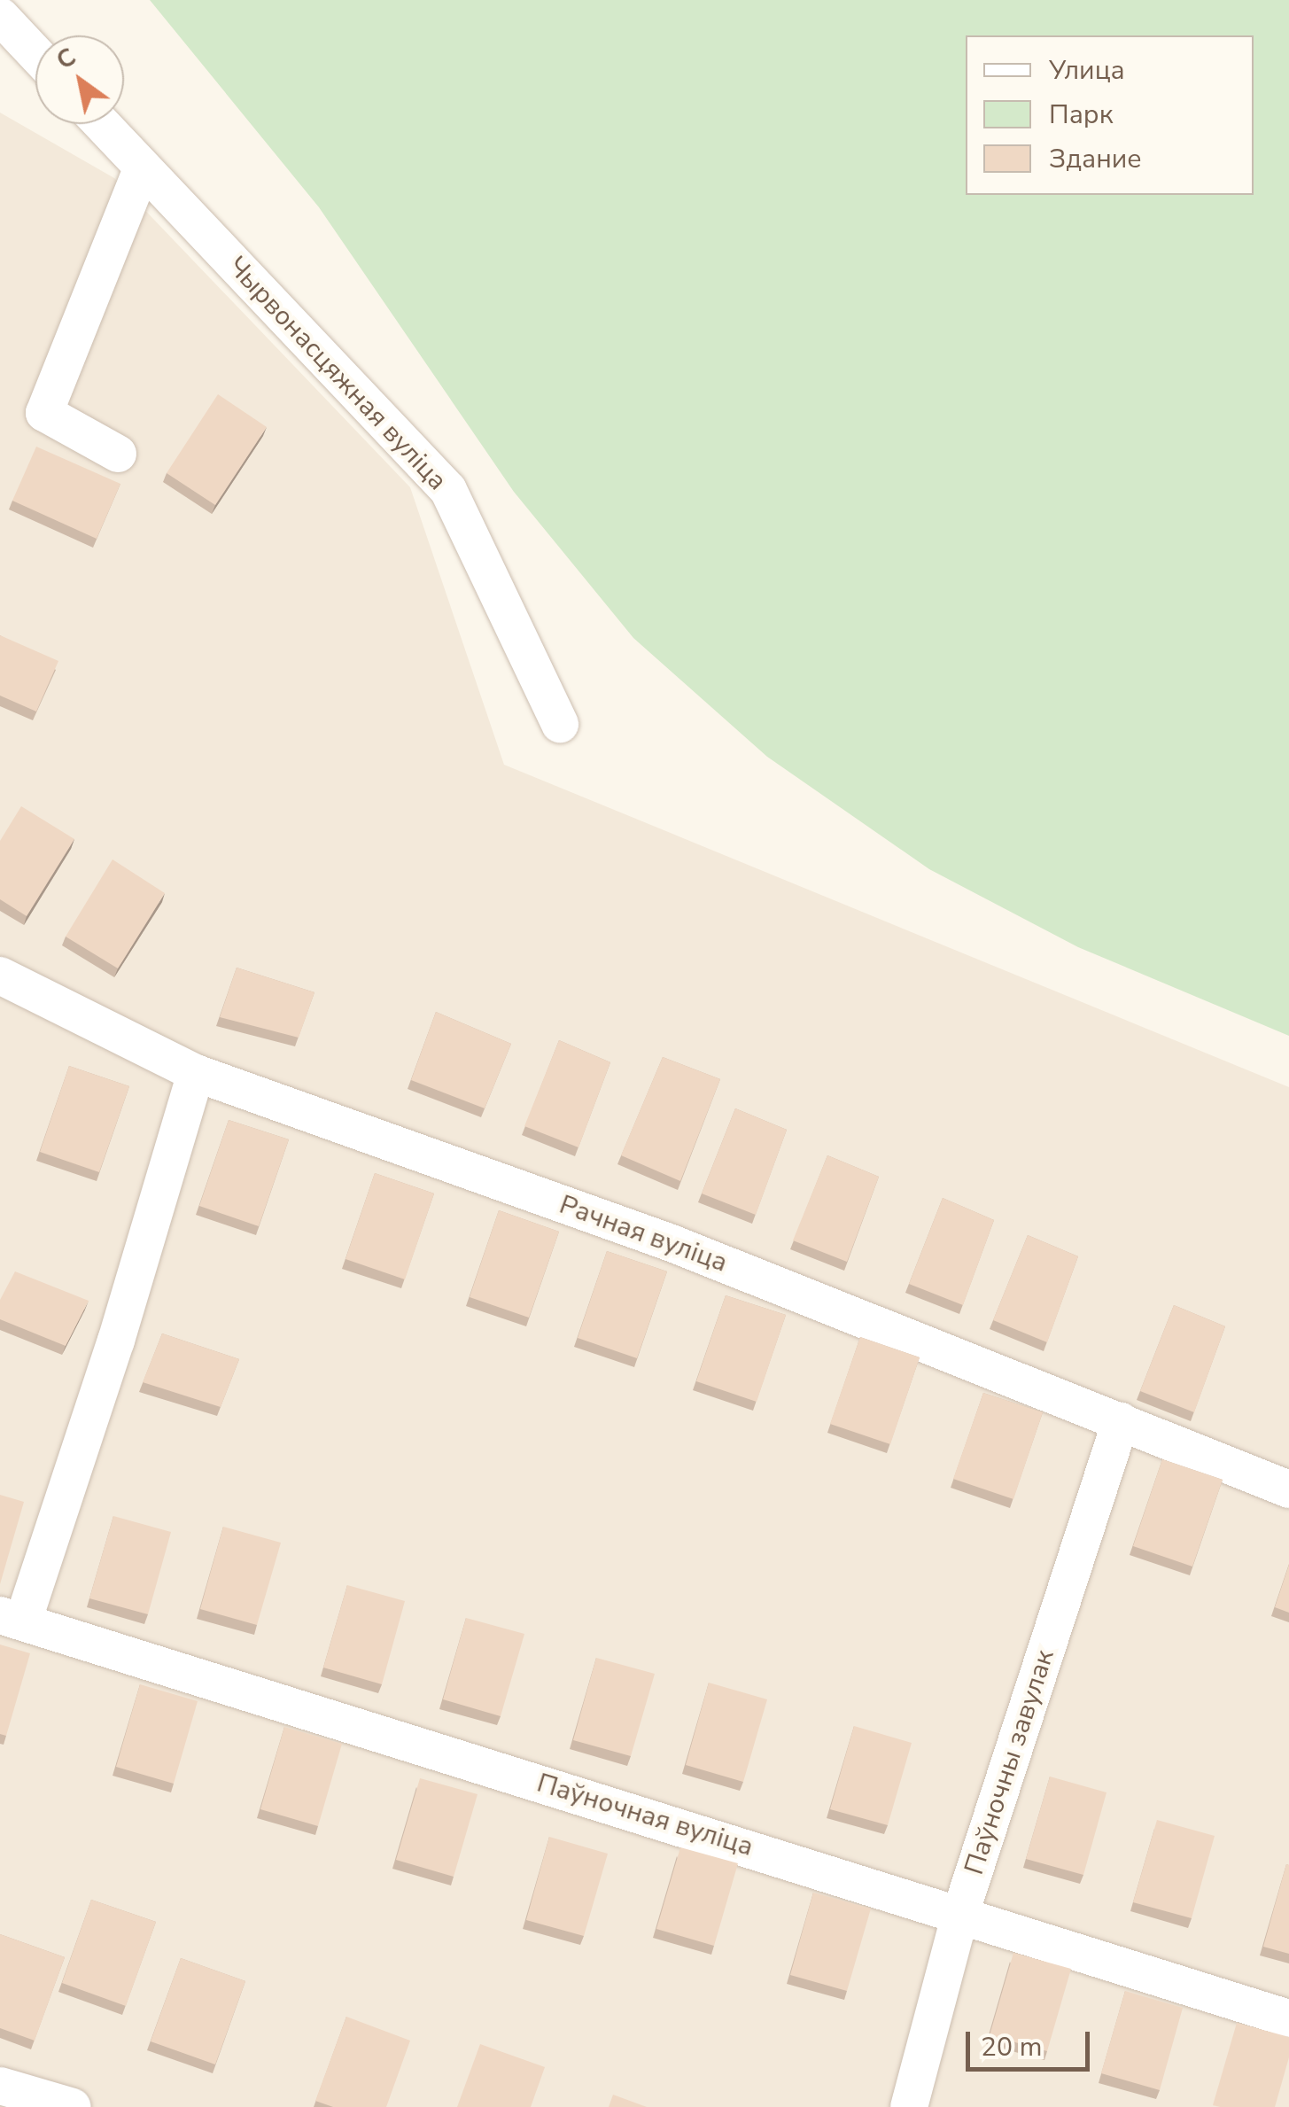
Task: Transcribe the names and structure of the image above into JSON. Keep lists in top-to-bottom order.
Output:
{
  "streets": {
    "street": [
      "Чырвонасцяжная вуліца",
      "Рачная вуліца",
      "Паўночны завулак",
      "Паўночная вуліца"
    ]
  },
  "crossings": [
    ["Рачная вуліца", "Паўночны завулак"],
    ["Паўночны завулак", "Паўночная вуліца"]
  ],
  "legend": ["Улица", "Парк", "Здание"],
  "scale_bar": "20 m",
  "north": "top left"
}
